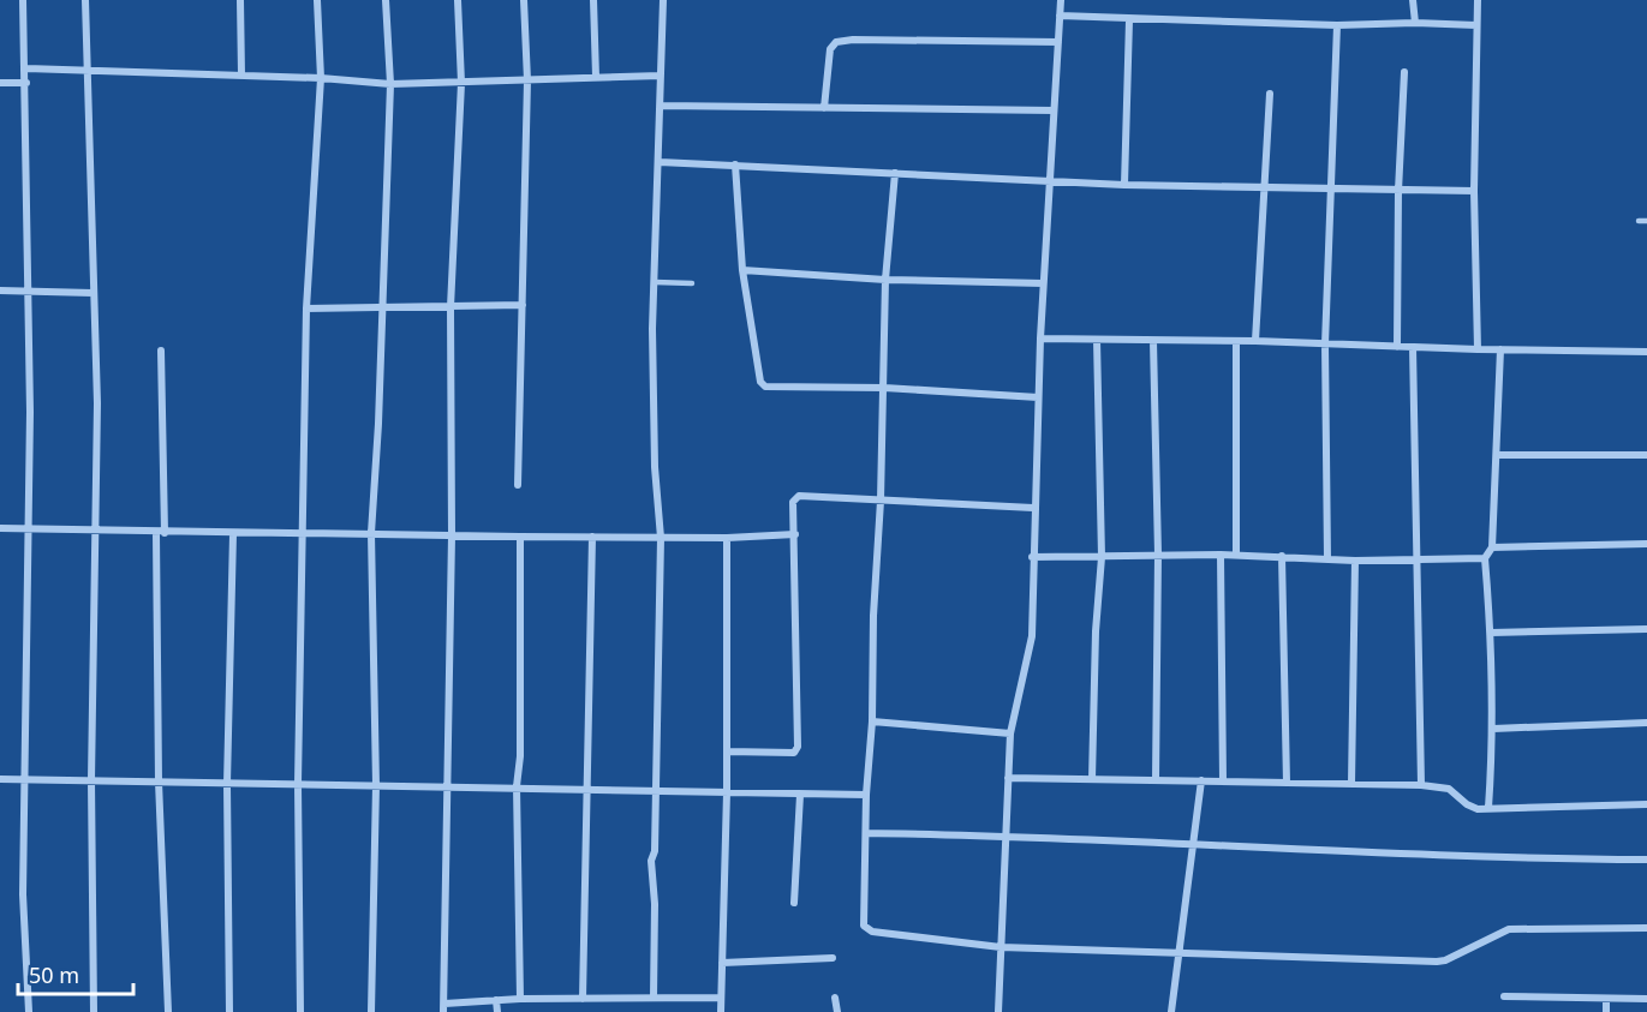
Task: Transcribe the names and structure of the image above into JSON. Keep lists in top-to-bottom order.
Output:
{
  "scale_bar": "50 m"
}
